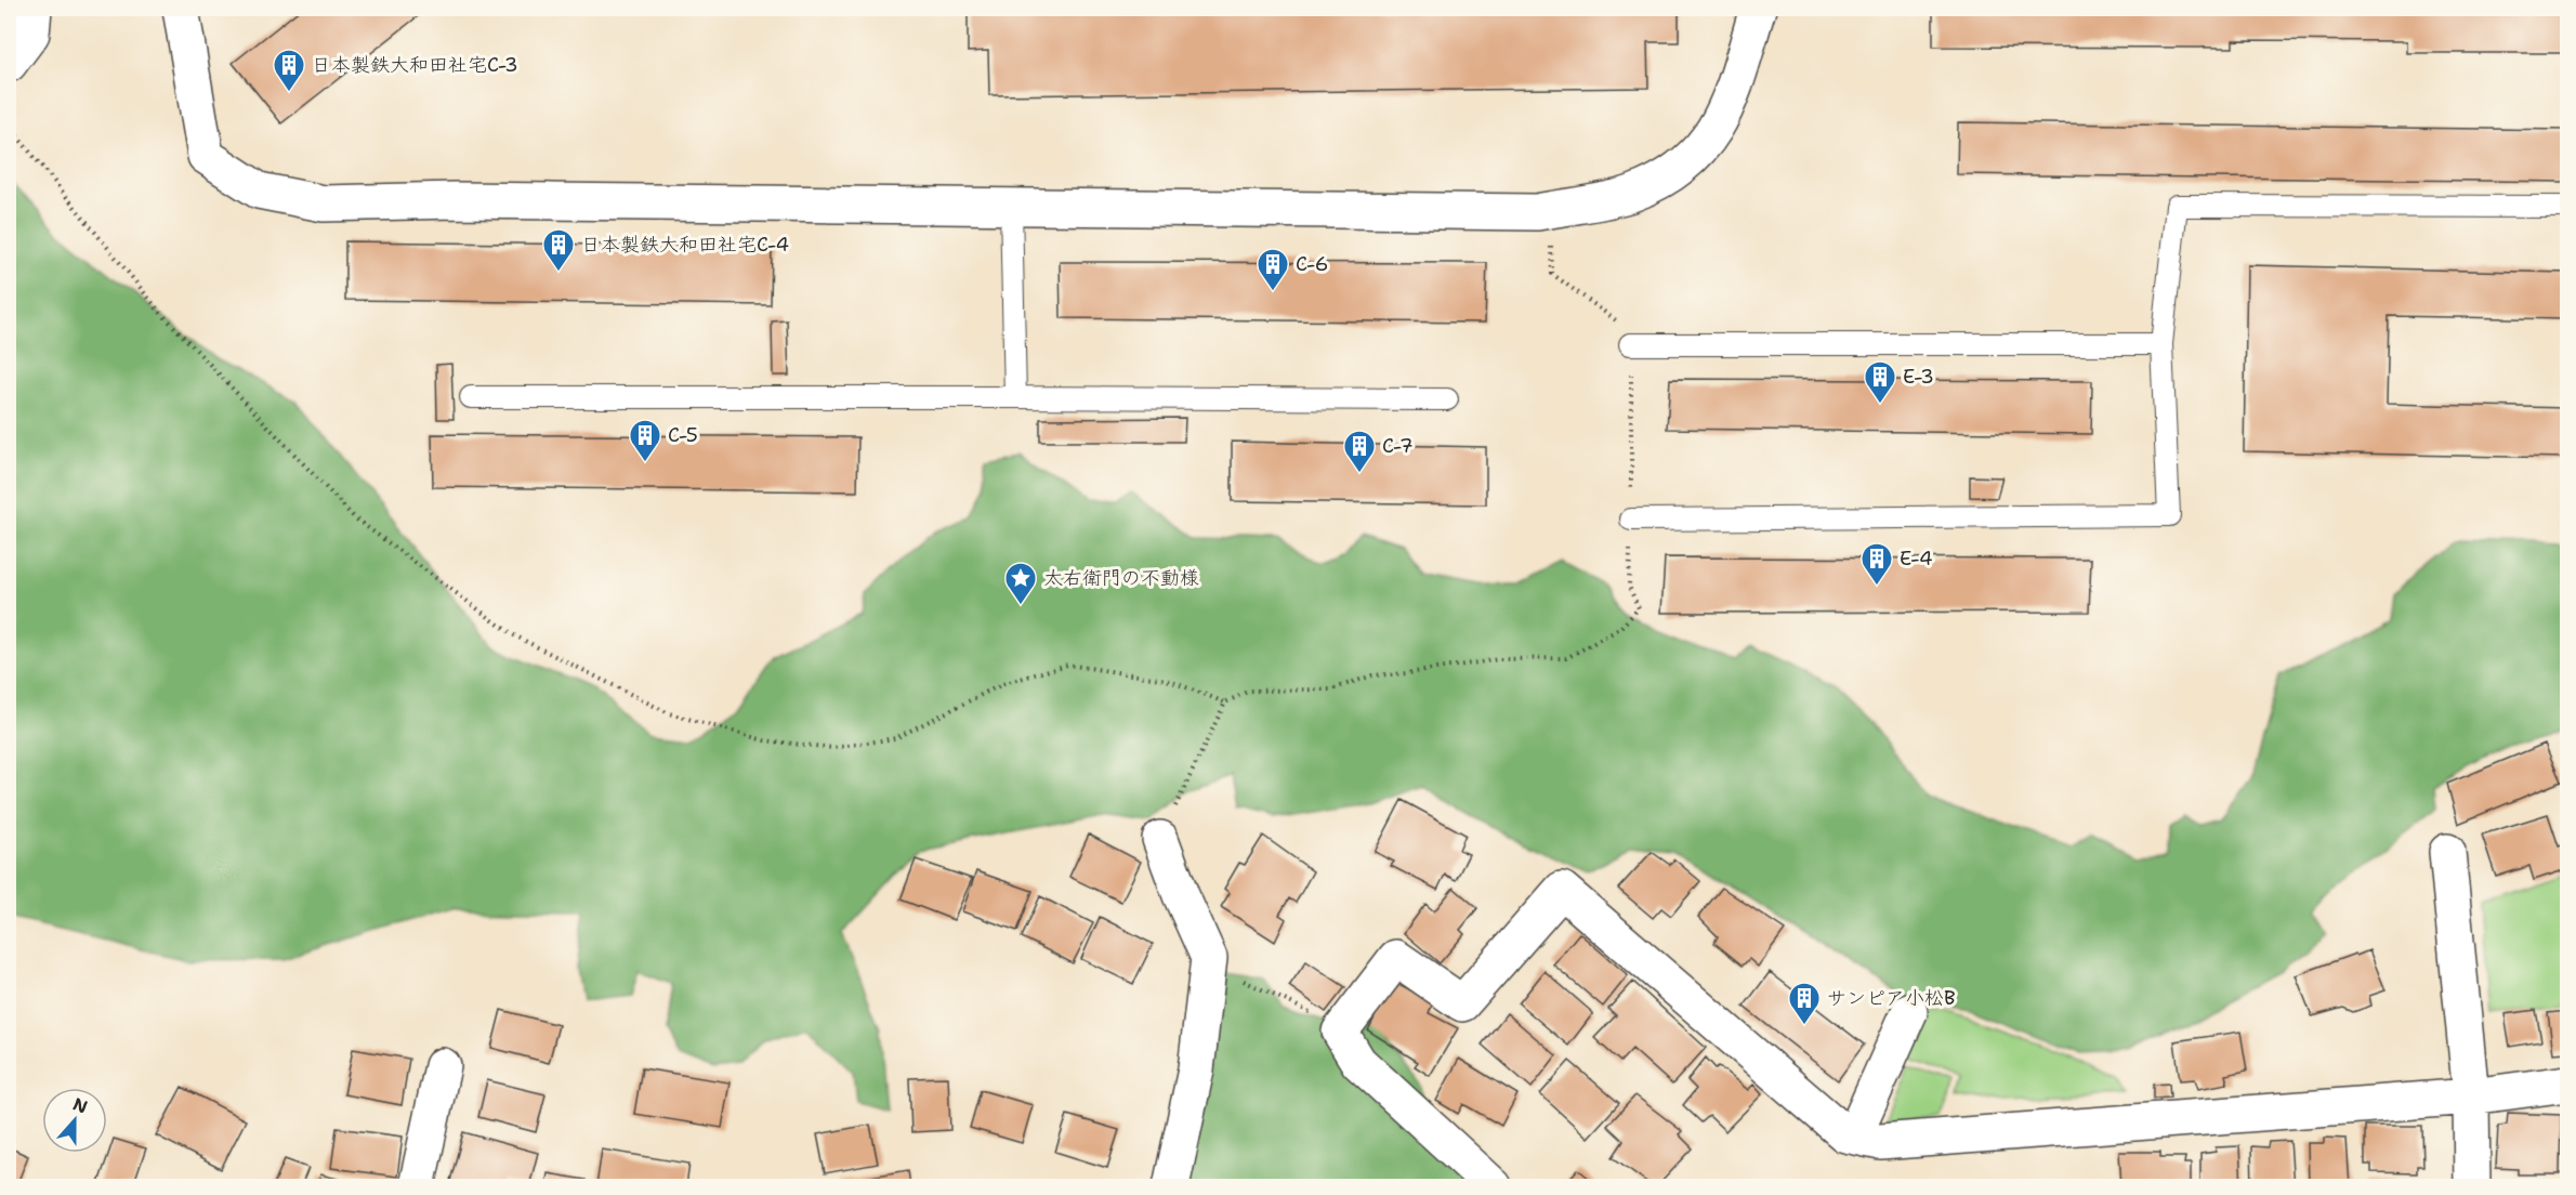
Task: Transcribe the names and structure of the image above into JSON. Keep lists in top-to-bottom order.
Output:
{
  "places": {
    "building": [
      "日本製鉄大和田社宅C-3",
      "日本製鉄大和田社宅C-4",
      "C-6",
      "E-3",
      "C-5",
      "C-7",
      "E-4",
      "サンピア小松B"
    ],
    "place": ["太右衛門の不動様"]
  },
  "north": "top"
}
